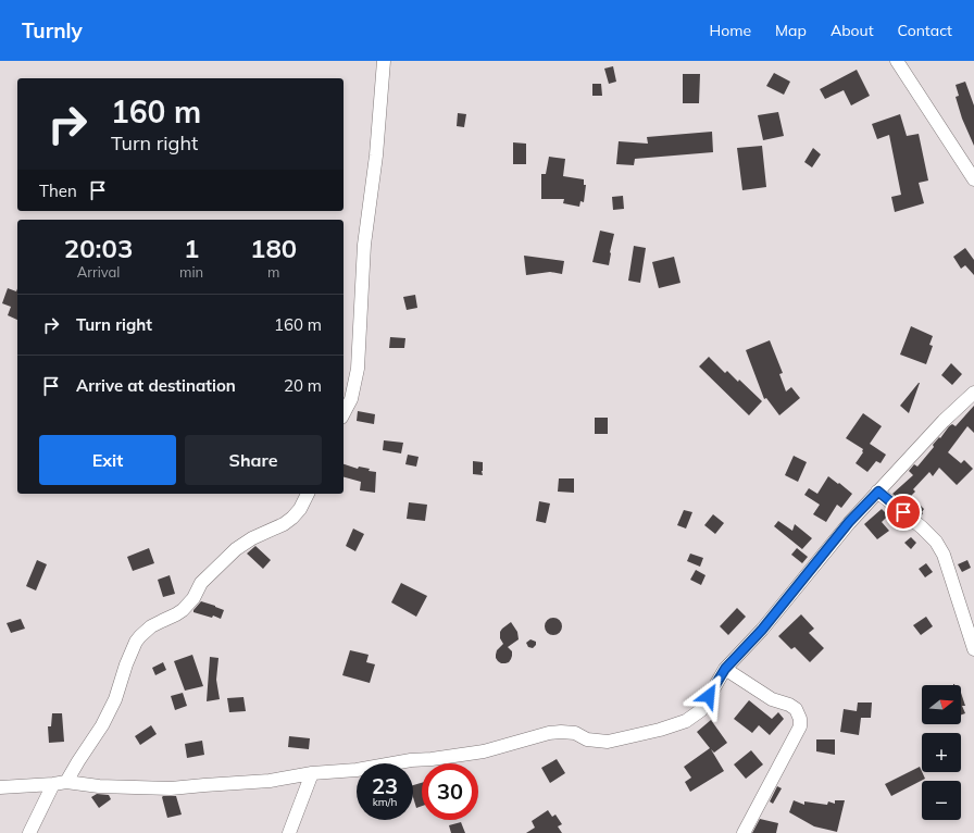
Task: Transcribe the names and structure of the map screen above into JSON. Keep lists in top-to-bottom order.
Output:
{
  "north": "right",
  "page": {
    "header": "Turnly",
    "nav": [
      "Home",
      "Map",
      "About",
      "Contact"
    ],
    "turn": ["160 m", "Turn right"],
    "then": "Then",
    "eta": [
      "20:03",
      "Arrival",
      "1",
      "min",
      "180",
      "m"
    ],
    "list": [
      {
        "name": "Turn right",
        "value": "160 m"
      },
      {
        "name": "Arrive at destination",
        "value": "20 m"
      }
    ],
    "buttons": ["Exit", "Share"],
    "map_buttons": ["+", "−"],
    "speed": "23 km/h",
    "limit": "30"
  }
}
